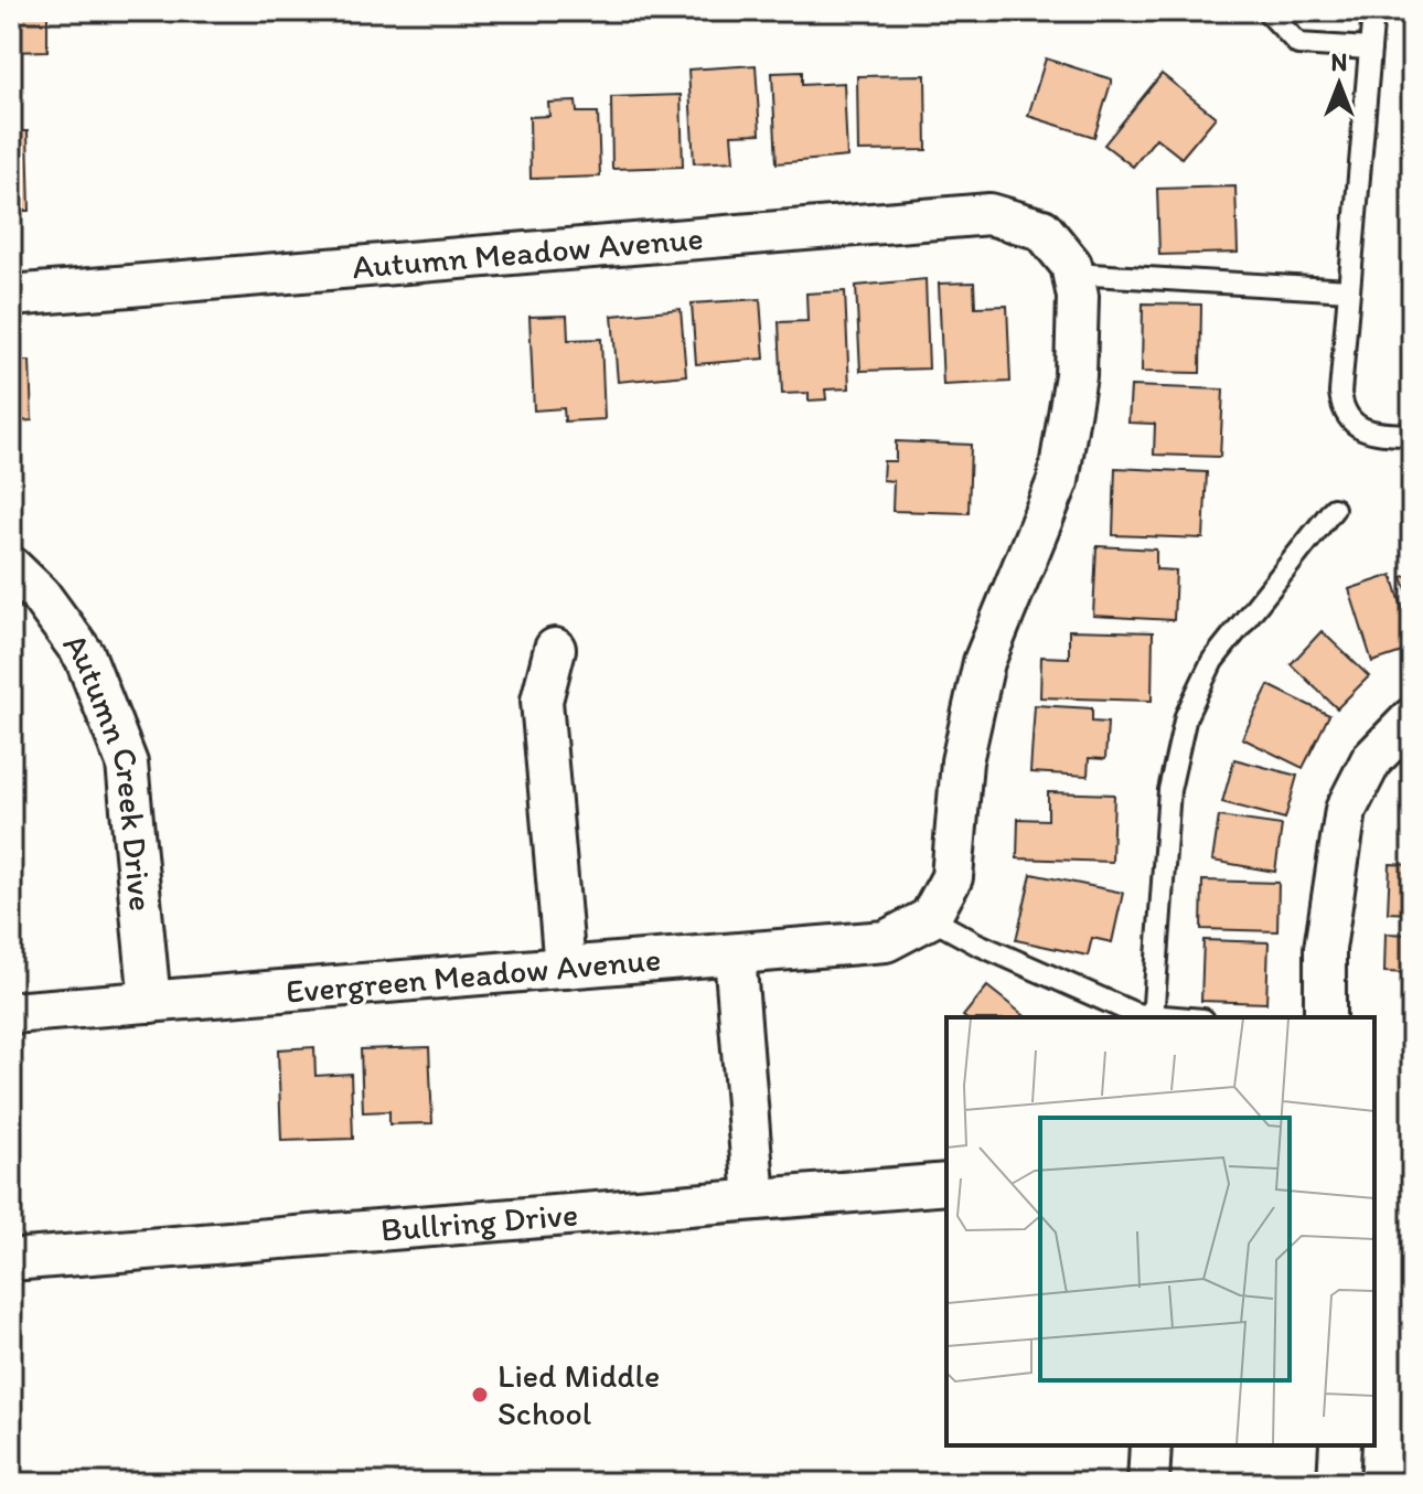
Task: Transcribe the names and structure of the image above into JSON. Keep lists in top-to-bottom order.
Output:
{
  "streets": {
    "street": [
      "Autumn Meadow Avenue",
      "Autumn Creek Drive",
      "Evergreen Meadow Avenue",
      "Bullring Drive"
    ]
  },
  "crossings": [
    ["Autumn Creek Drive", "Evergreen Meadow Avenue"]
  ],
  "places": ["Lied Middle School"],
  "north": "top"
}
